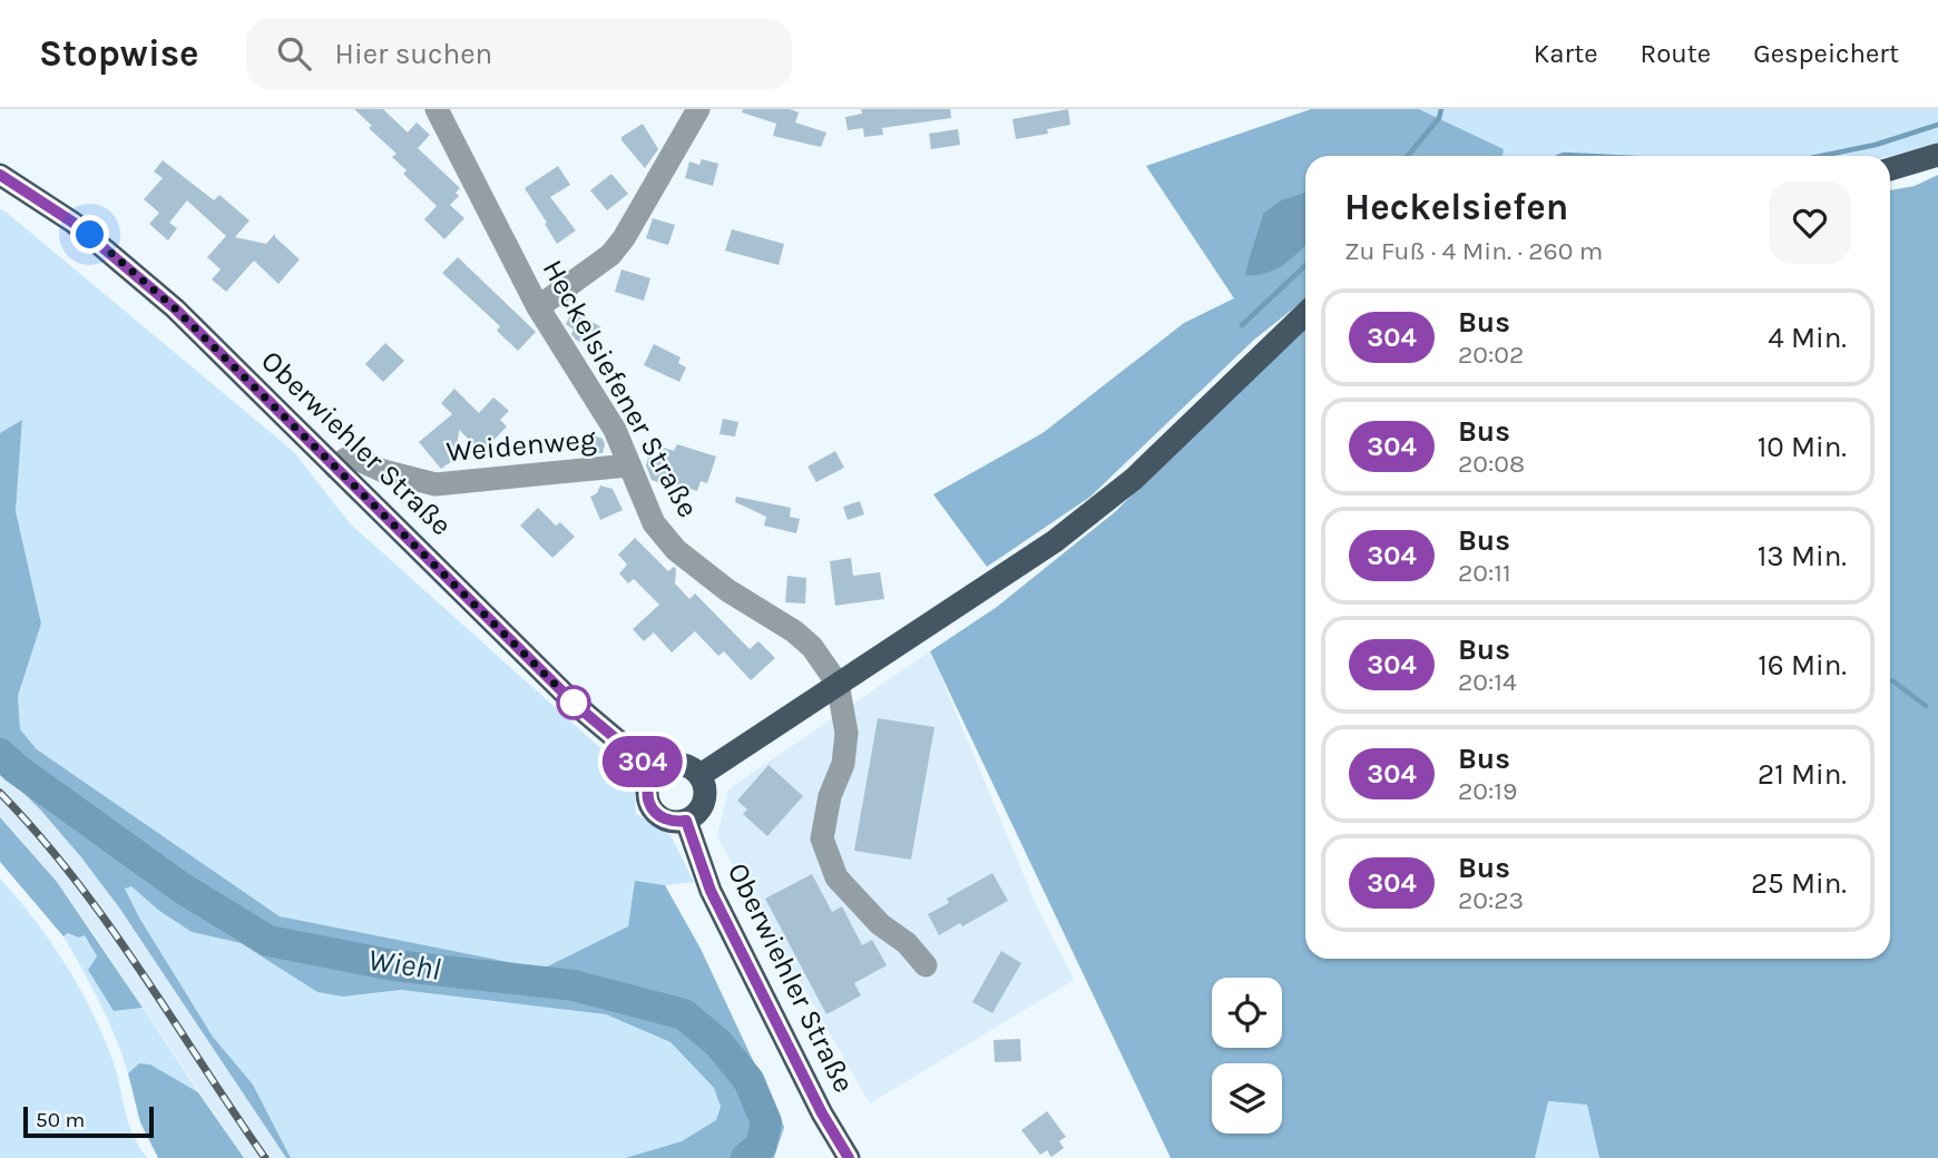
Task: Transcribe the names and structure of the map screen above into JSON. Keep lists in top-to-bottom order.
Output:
{
  "streets": {
    "main road": ["Oberwiehler Straße"],
    "street": ["Heckelsiefener Straße", "Weidenweg"]
  },
  "crossings": [
    ["Heckelsiefener Straße", "Weidenweg"],
    ["Oberwiehler Straße", "Weidenweg"]
  ],
  "water": ["Wiehl"],
  "lines": ["bus line 304"],
  "scale_bar": "50 m",
  "page": {
    "header": "Stopwise",
    "search": "Hier suchen",
    "nav": ["Karte", "Route", "Gespeichert"],
    "on_map": "304",
    "heading": ["Heckelsiefen", "Zu Fuß · 4 Min. · 260 m"],
    "list": [
      {
        "mark": "304",
        "name": "Bus",
        "note": "20:02",
        "value": "4 Min."
      },
      {
        "mark": "304",
        "name": "Bus",
        "note": "20:08",
        "value": "10 Min."
      },
      {
        "mark": "304",
        "name": "Bus",
        "note": "20:11",
        "value": "13 Min."
      },
      {
        "mark": "304",
        "name": "Bus",
        "note": "20:14",
        "value": "16 Min."
      },
      {
        "mark": "304",
        "name": "Bus",
        "note": "20:19",
        "value": "21 Min."
      },
      {
        "mark": "304",
        "name": "Bus",
        "note": "20:23",
        "value": "25 Min."
      }
    ],
    "scale": "50 m"
  }
}
